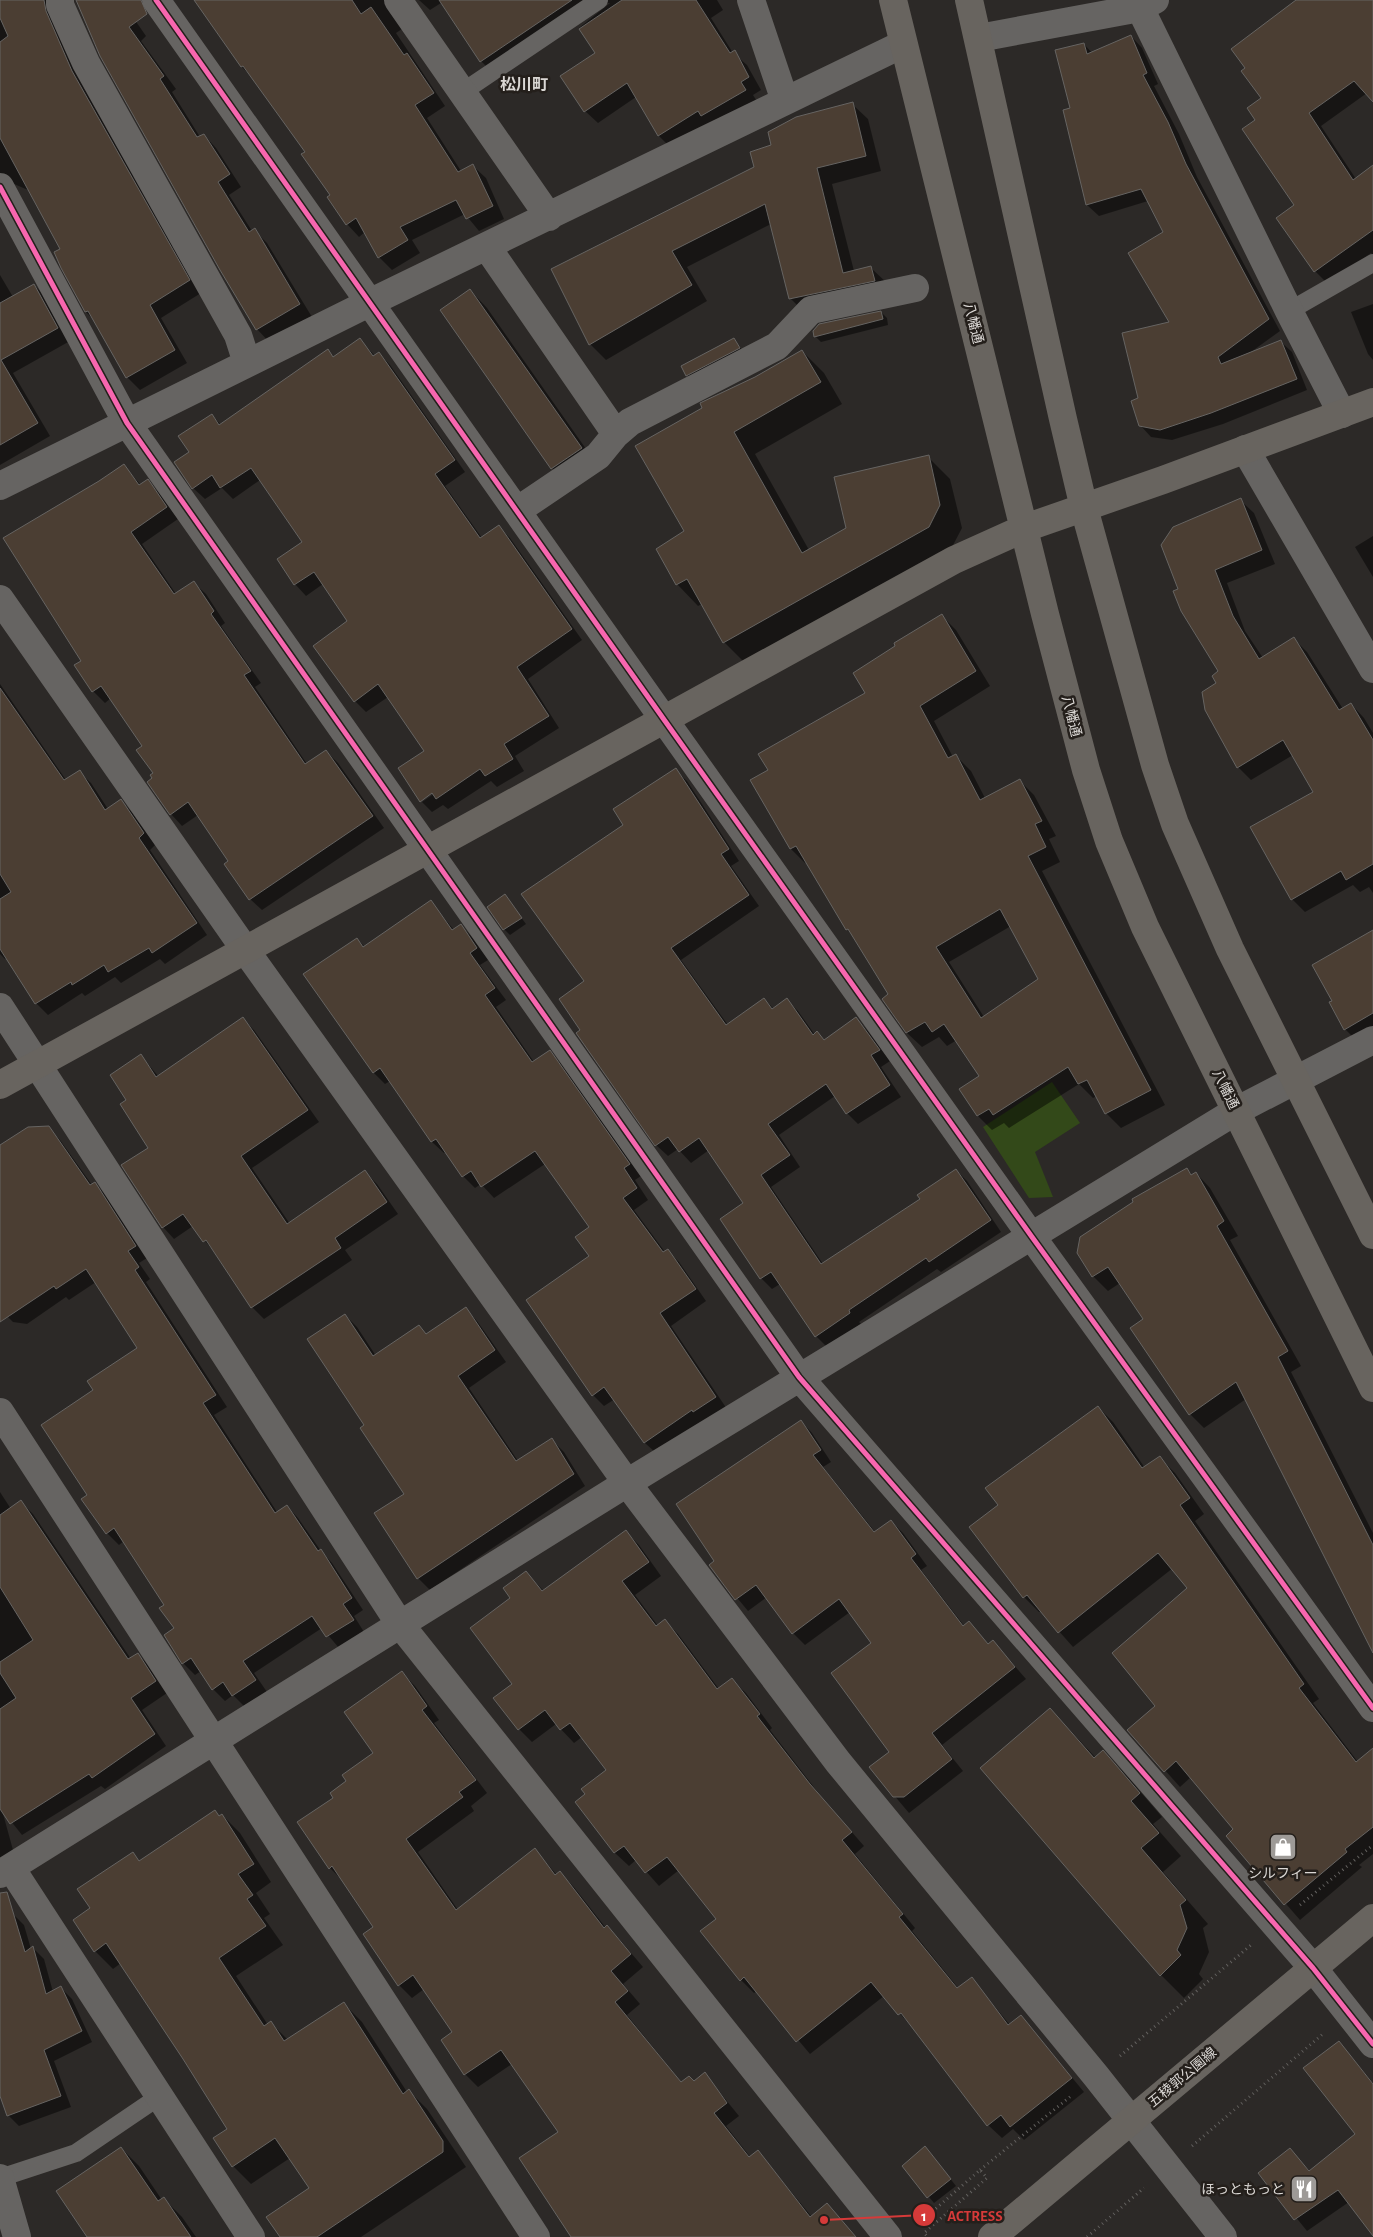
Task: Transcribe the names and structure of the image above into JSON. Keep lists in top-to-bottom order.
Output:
{
  "streets": {
    "street": ["八幡通", "五稜郭公園線"]
  },
  "districts": ["松川町"],
  "places": {
    "shop": ["シルフィー"],
    "restaurant": ["ほっともっと"],
    "other": ["ACTRESS"]
  }
}
